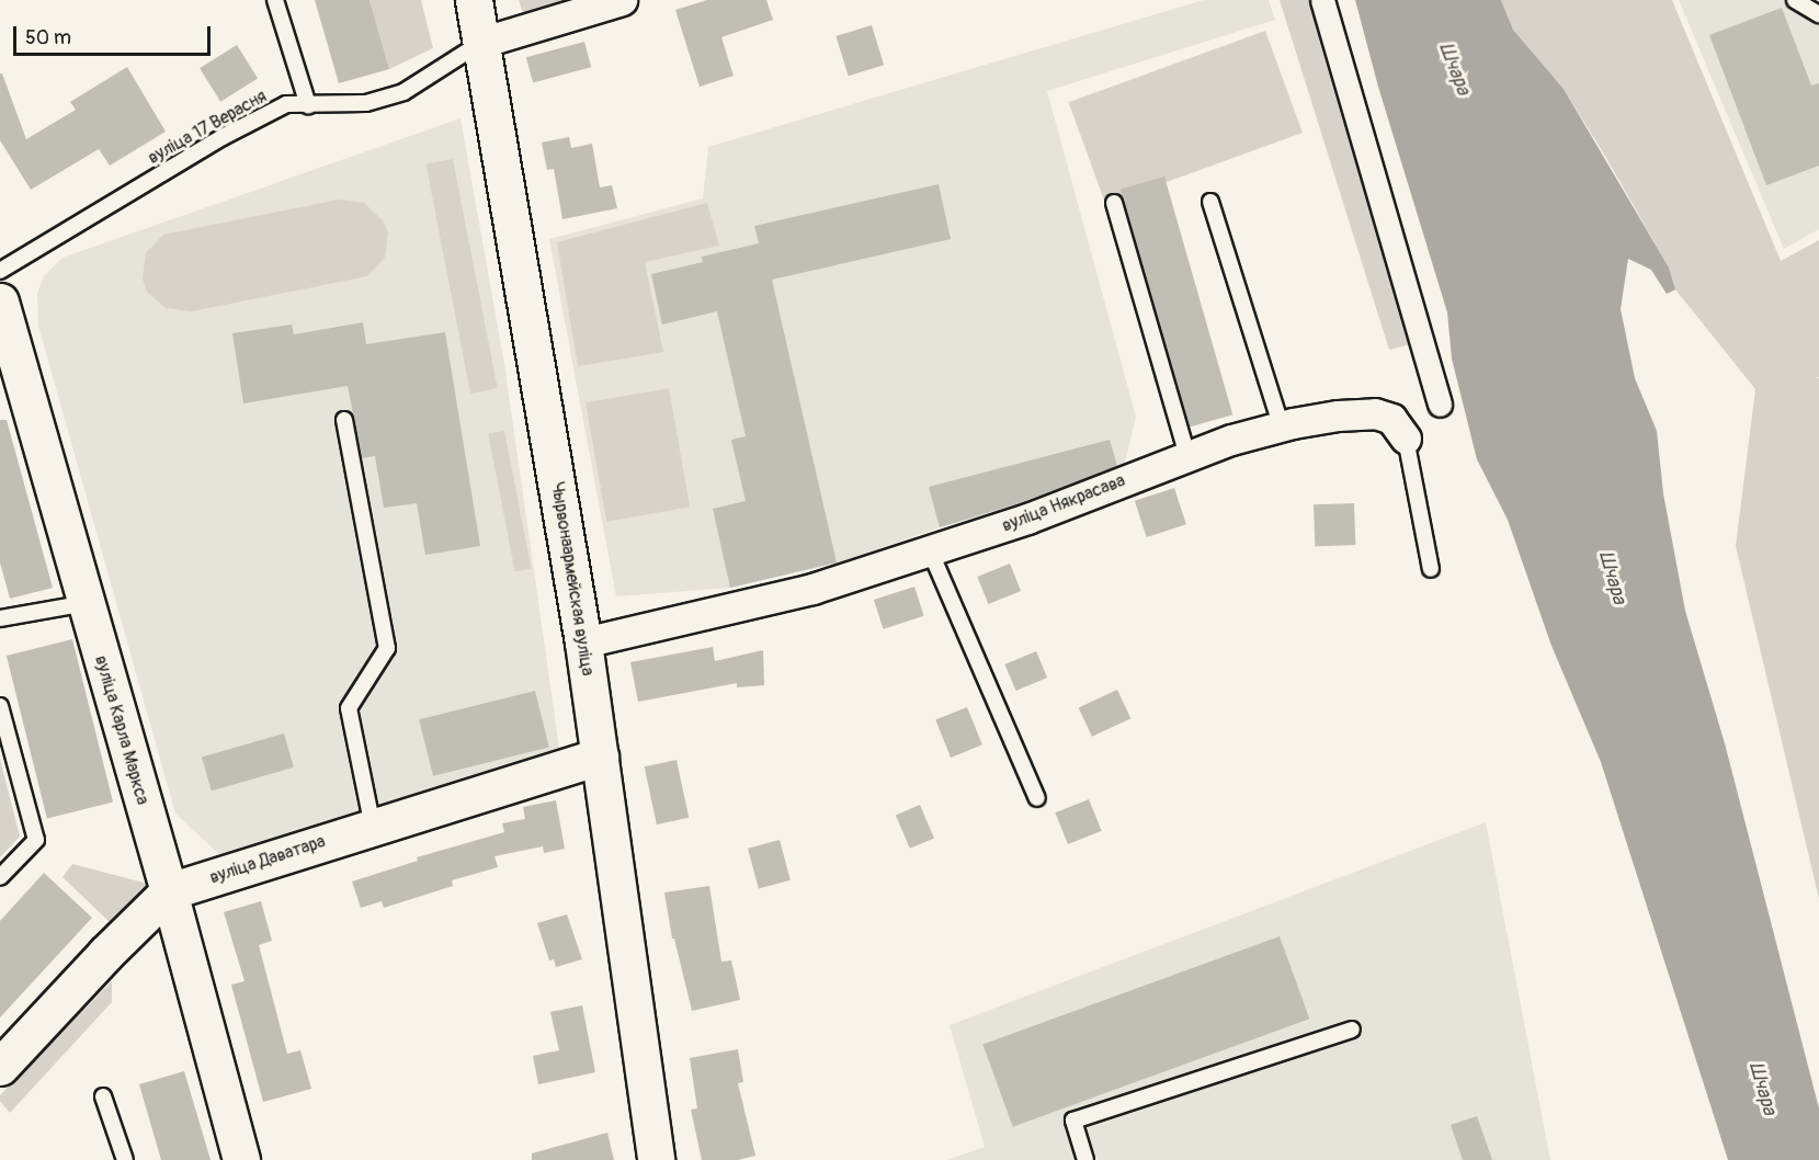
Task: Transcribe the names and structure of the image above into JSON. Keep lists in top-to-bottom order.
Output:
{
  "streets": {
    "street": [
      "вуліца Някрасава",
      "Чырвонаармейская вуліца",
      "вуліца Карла Маркса",
      "вуліца Даватара"
    ],
    "lane": ["вуліца 17 Верасня"]
  },
  "crossings": [
    ["вуліца 17 Верасня", "Чырвонаармейская вуліца"],
    ["вуліца Някрасава", "Чырвонаармейская вуліца"],
    ["Чырвонаармейская вуліца", "вуліца Даватара"],
    ["вуліца Карла Маркса", "вуліца Даватара"]
  ],
  "water": ["Шчара"],
  "scale_bar": "50 m"
}
